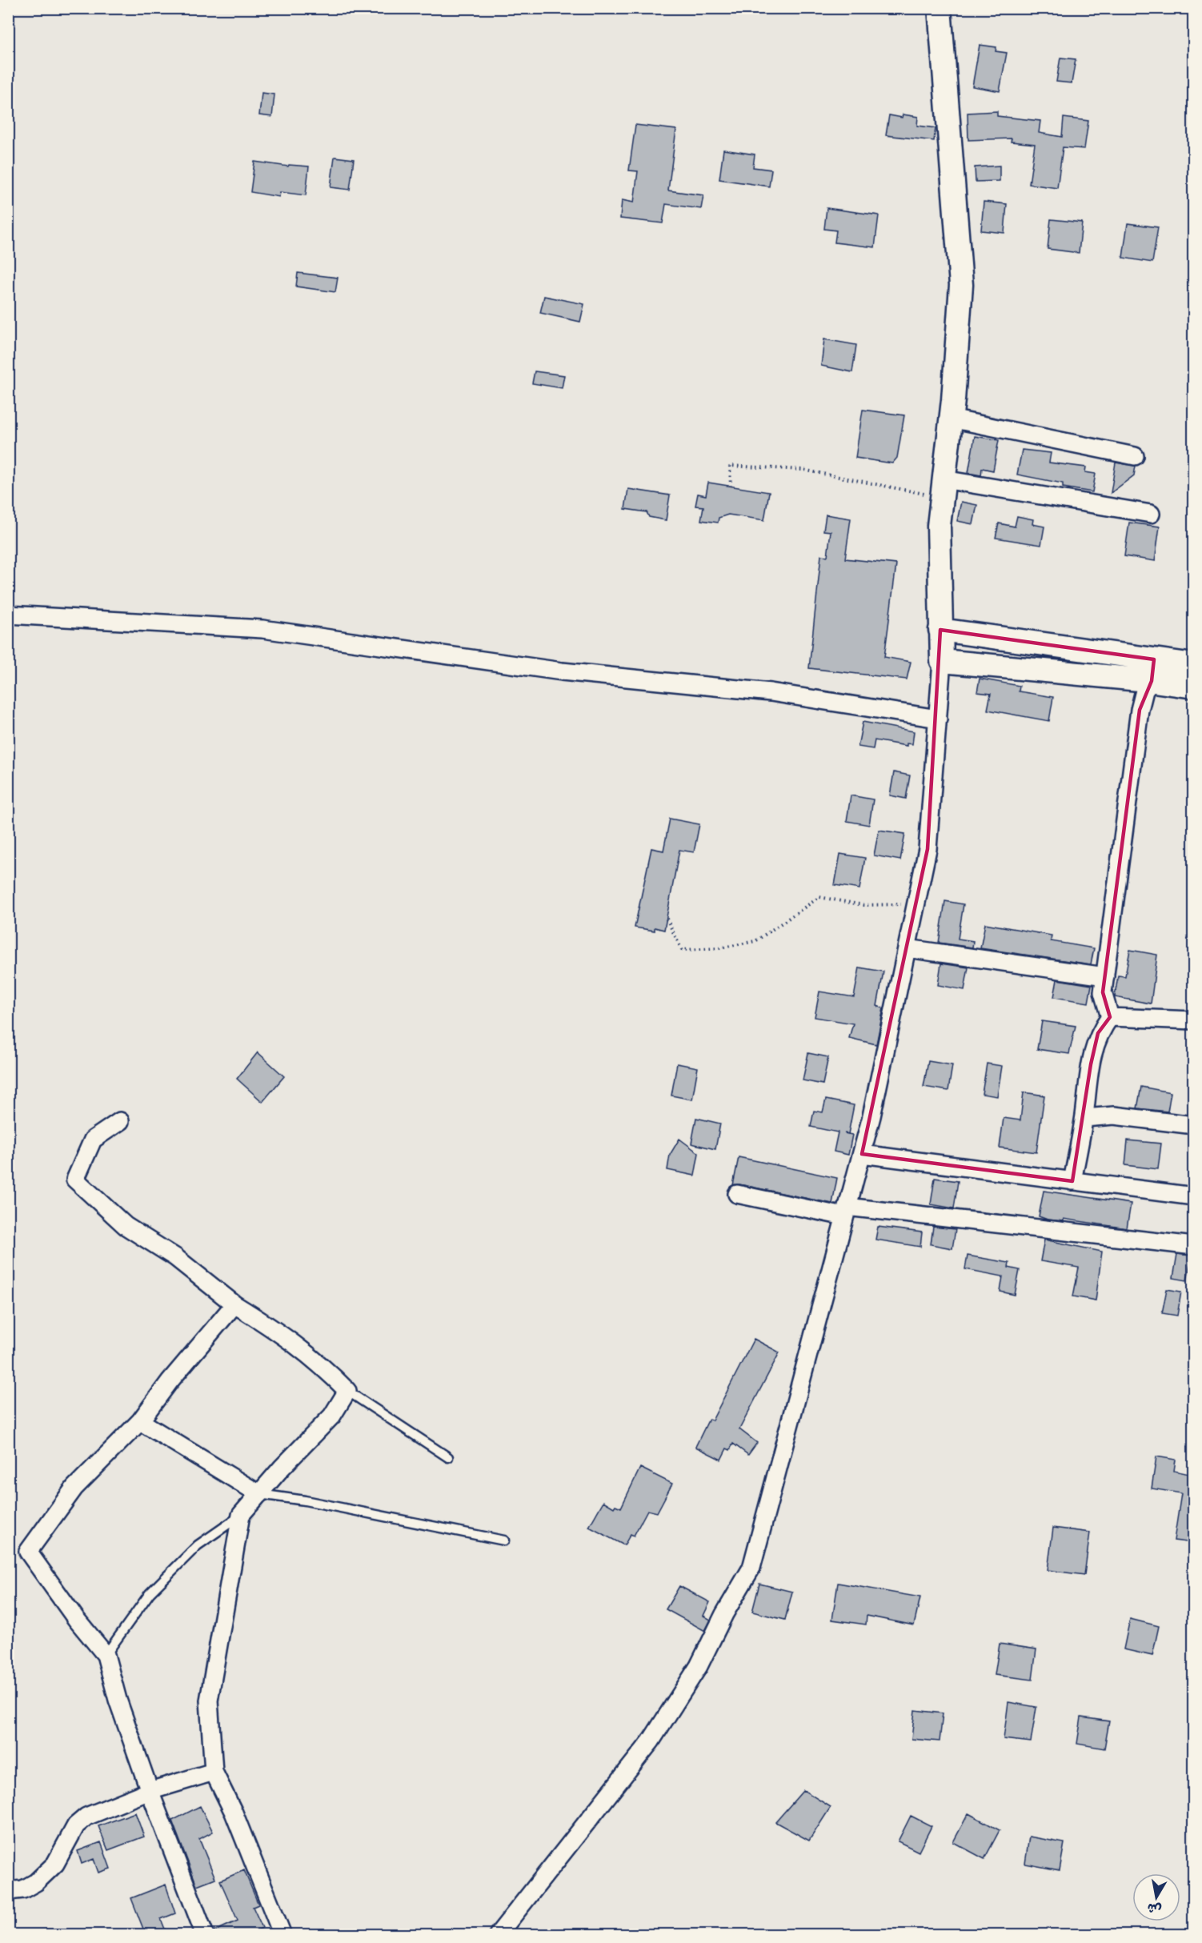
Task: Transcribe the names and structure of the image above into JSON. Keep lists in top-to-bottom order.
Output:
{
  "north": "bottom"
}
